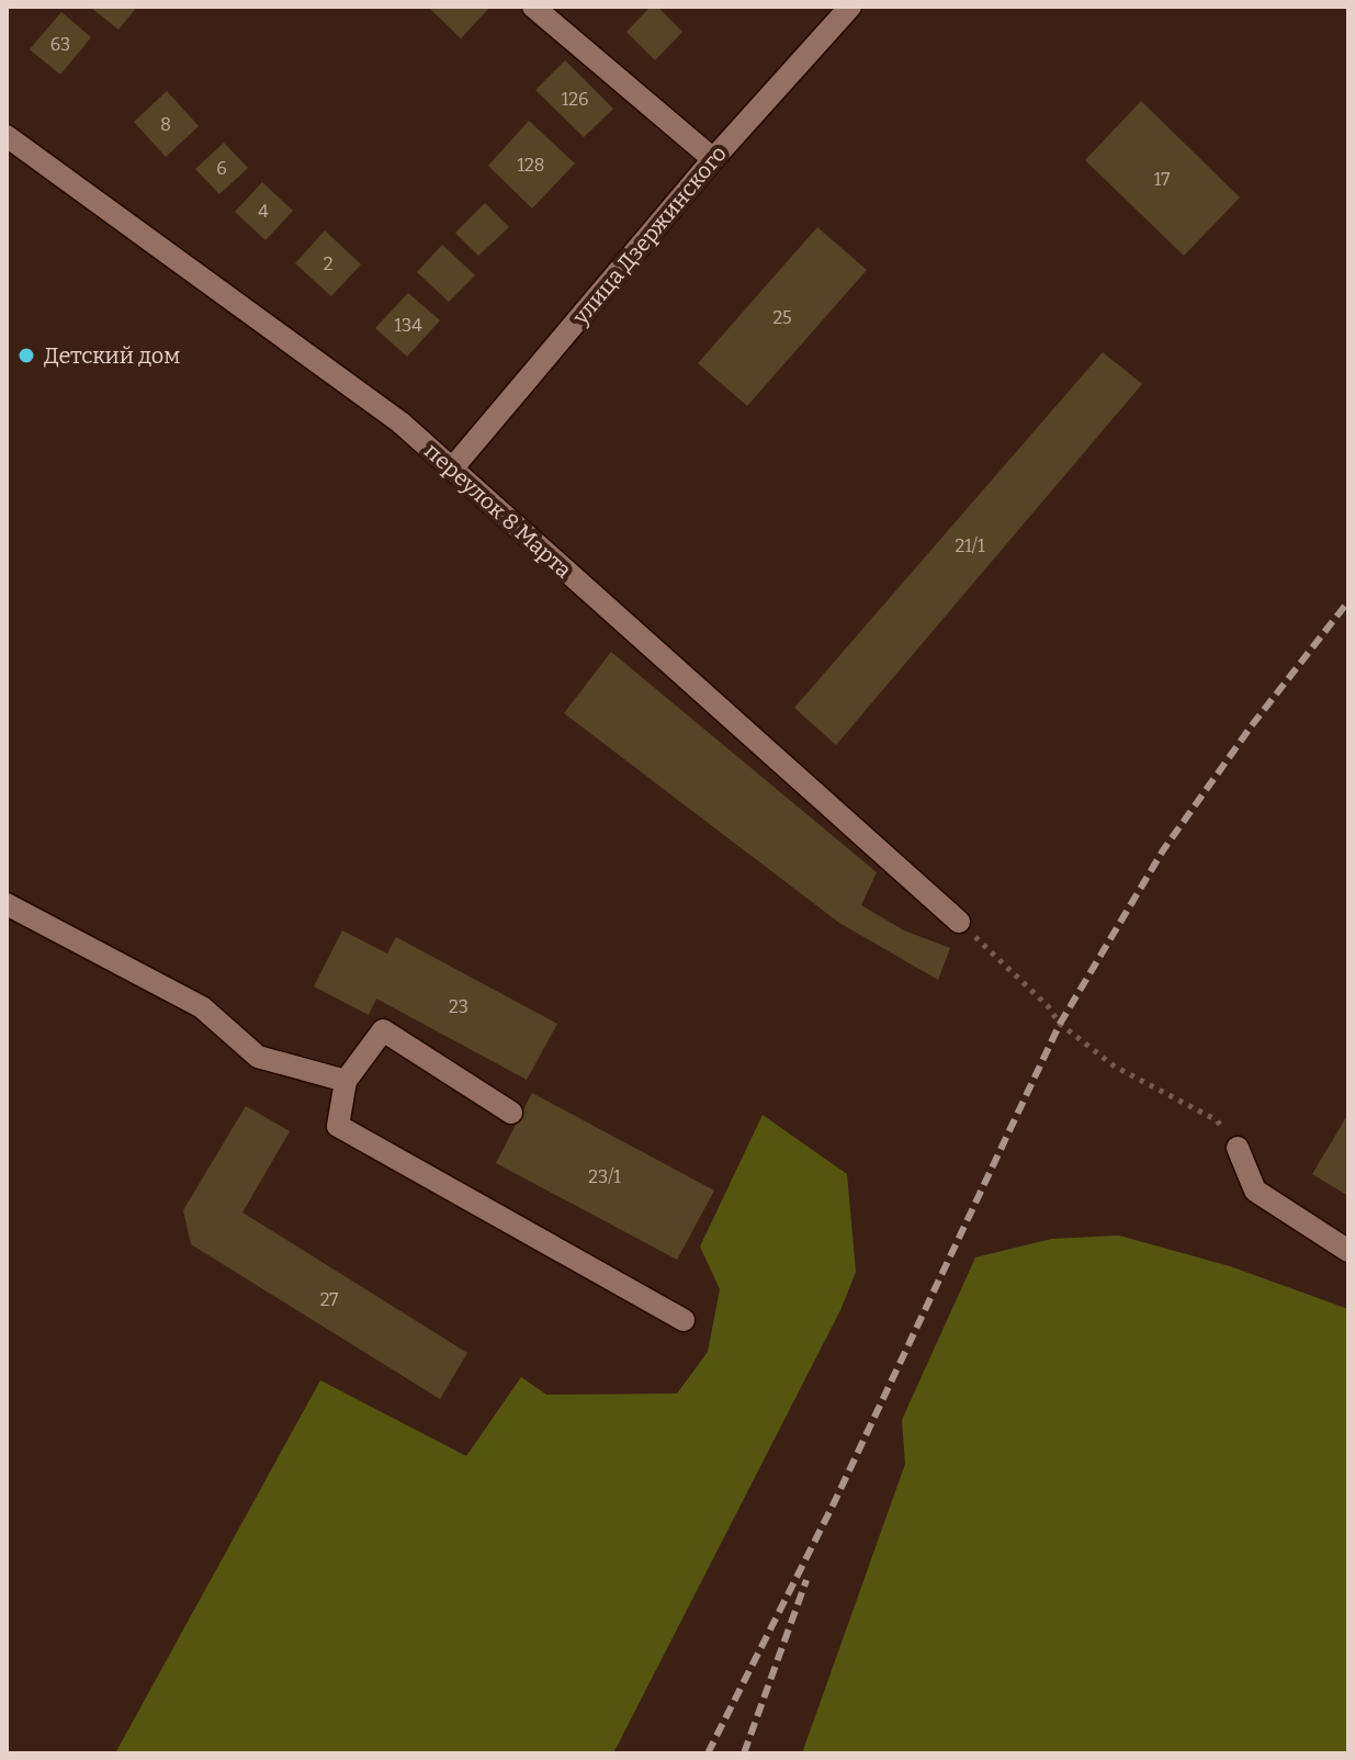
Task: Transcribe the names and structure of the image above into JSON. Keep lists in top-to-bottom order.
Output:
{
  "streets": {
    "street": ["улица Дзержинского", "переулок 8 Марта"]
  },
  "crossings": [
    ["улица Дзержинского", "переулок 8 Марта"]
  ],
  "places": ["Детский дом"],
  "house_numbers": [
    "63",
    "126",
    "8",
    "128",
    "6",
    "17",
    "4",
    "2",
    "25",
    "134",
    "21/1",
    "23",
    "23/1",
    "27"
  ]
}
